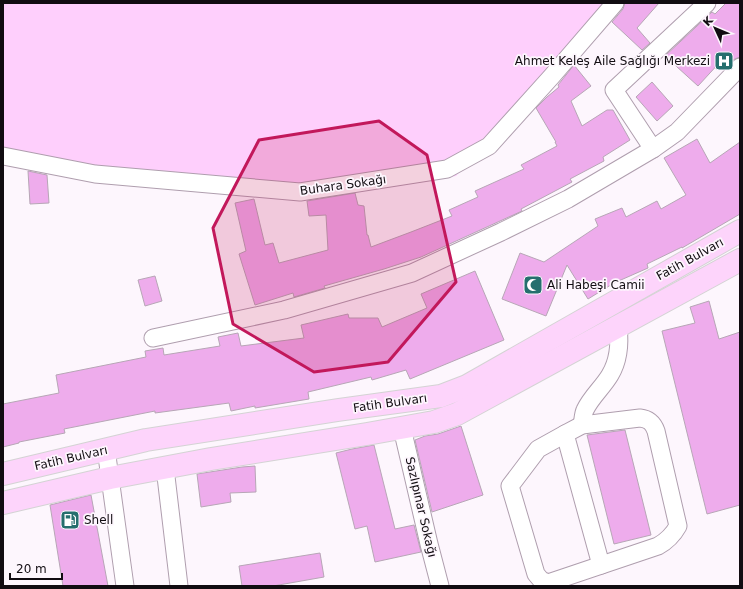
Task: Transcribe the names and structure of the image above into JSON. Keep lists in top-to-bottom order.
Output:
{
  "streets": {
    "main road": ["Fatih Bulvarı"],
    "street": ["Buhara Sokağı", "Sazlıpınar Sokağı"]
  },
  "crossings": [
    ["Fatih Bulvarı", "Sazlıpınar Sokağı"]
  ],
  "places": {
    "hospital": ["Ahmet Keleş Aile Sağlığı Merkezi"],
    "mosque": ["Ali Habeşi Camii"],
    "fuel station": ["Shell"]
  },
  "scale_bar": "20 m",
  "north": "top left"
}
